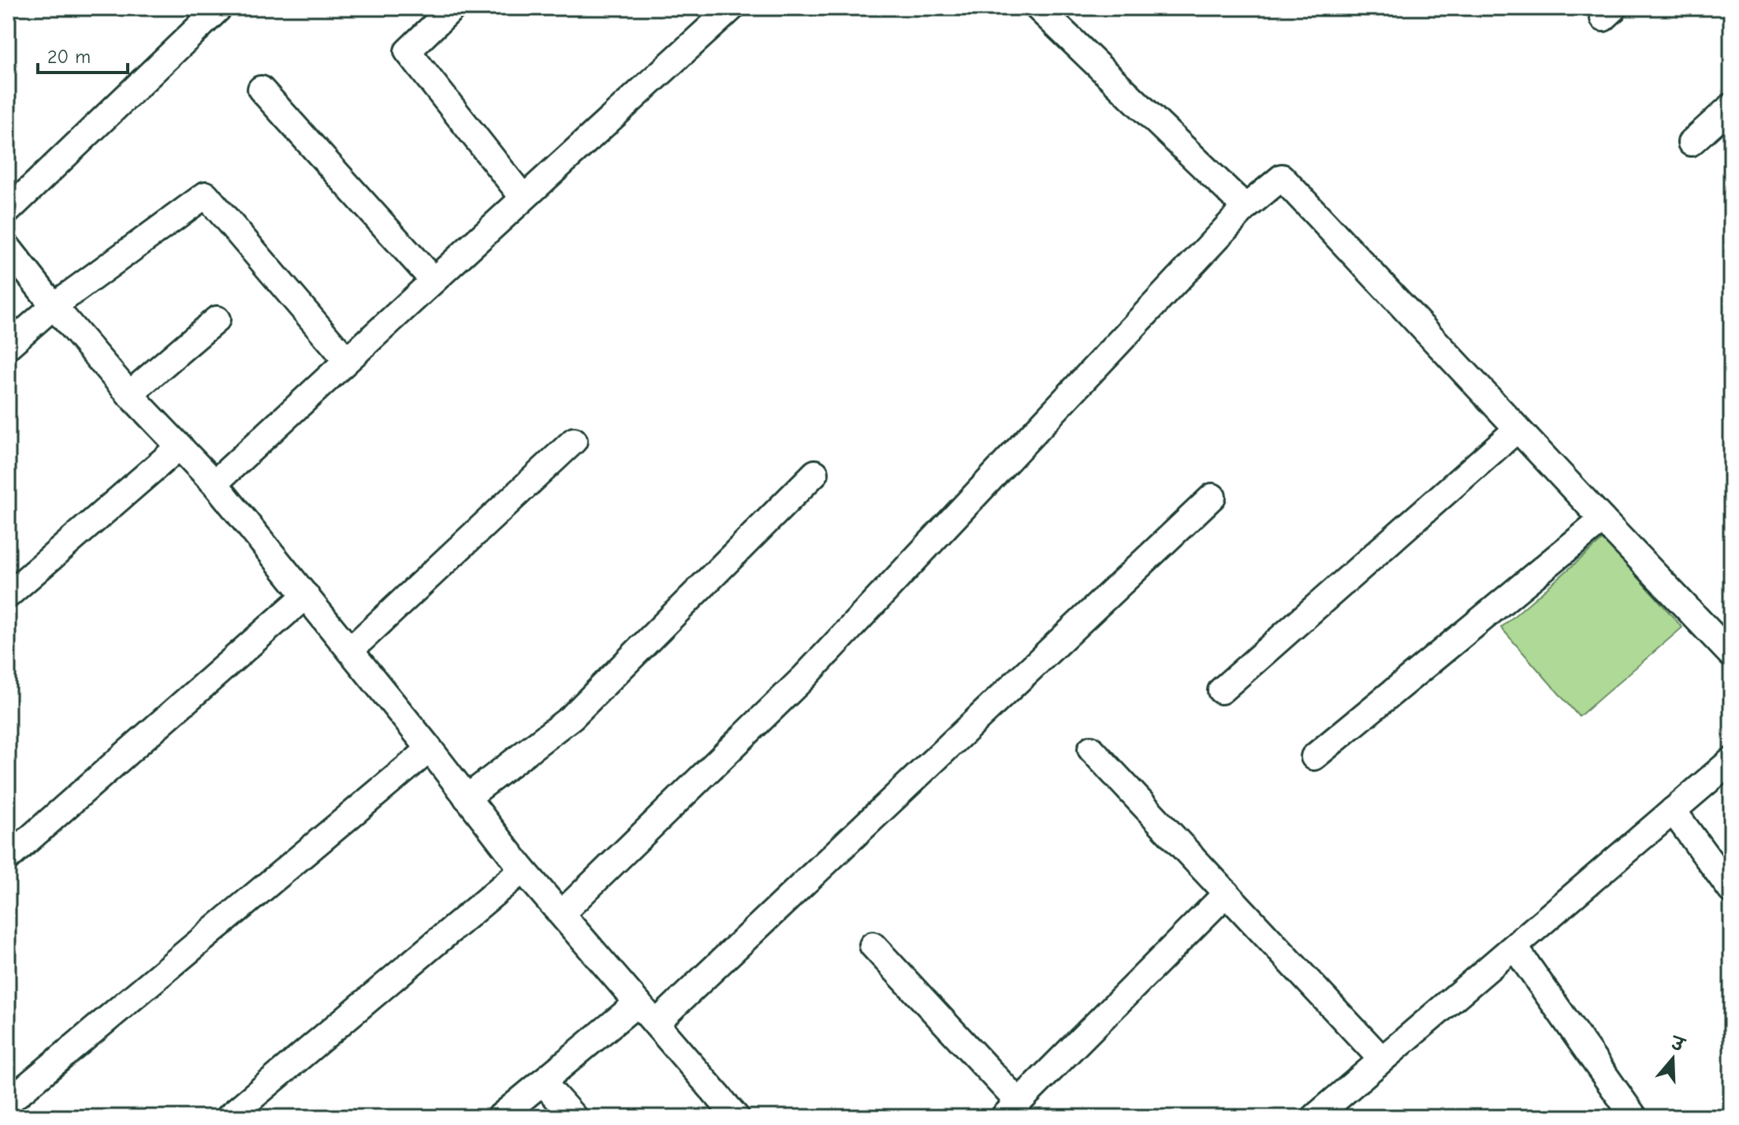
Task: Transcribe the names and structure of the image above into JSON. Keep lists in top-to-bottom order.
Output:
{
  "scale_bar": "20 m",
  "north": "top"
}
